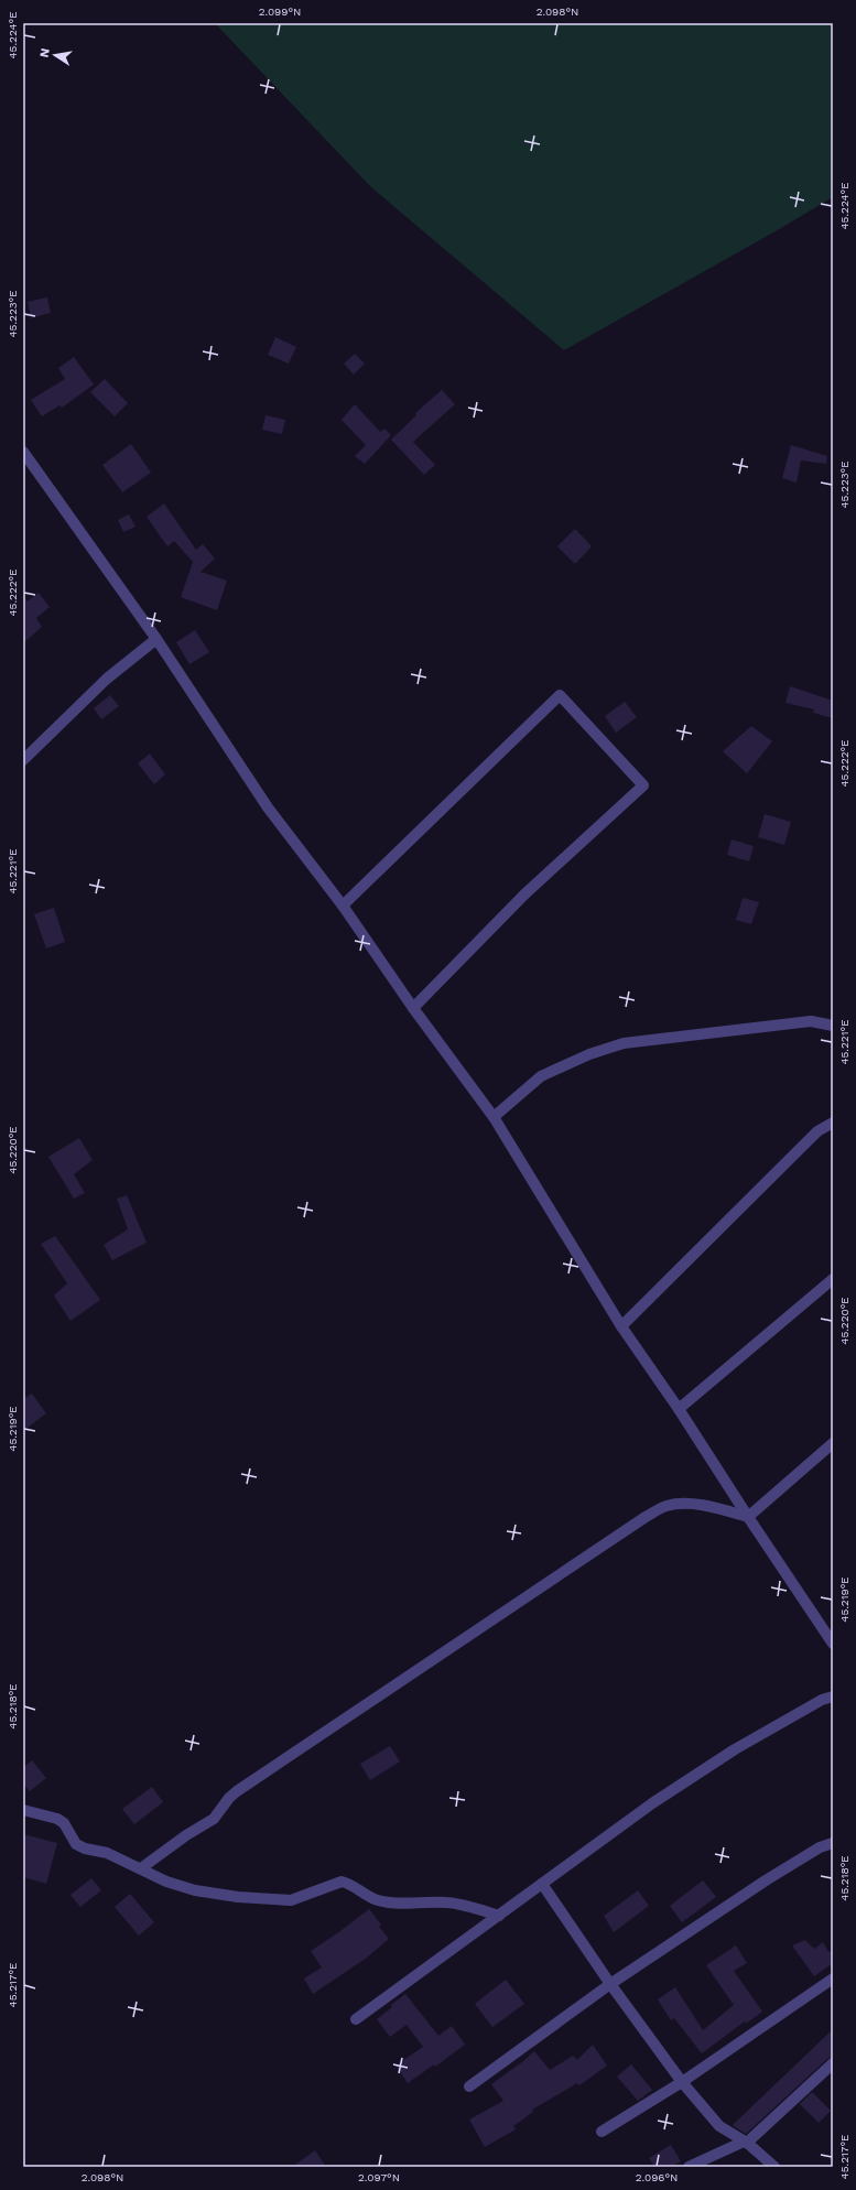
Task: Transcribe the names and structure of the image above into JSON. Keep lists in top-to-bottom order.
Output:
{
  "north": "left",
  "coordinates": [
    "2.099°N",
    "2.098°N",
    "45.224°E",
    "45.223°E",
    "45.222°E",
    "45.221°E",
    "45.220°E",
    "45.219°E",
    "45.218°E",
    "45.217°E",
    "2.097°N",
    "2.096°N"
  ]
}
